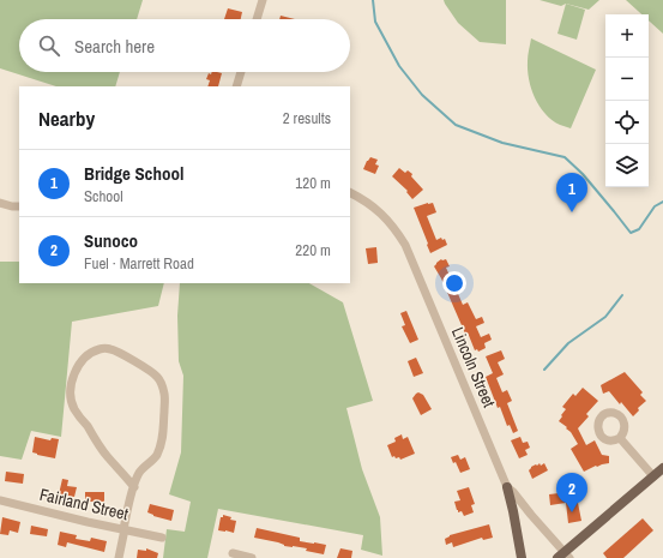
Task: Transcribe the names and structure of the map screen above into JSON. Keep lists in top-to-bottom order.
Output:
{
  "streets": {
    "street": ["Lincoln Street", "Fairland Street"]
  },
  "page": {
    "map_buttons": ["+", "−"],
    "search": "Search here",
    "heading": ["Nearby", "2 results"],
    "list": [
      {
        "mark": "1",
        "name": "Bridge School",
        "note": "School",
        "value": "120 m"
      },
      {
        "mark": "2",
        "name": "Sunoco",
        "note": "Fuel · Marrett Road",
        "value": "220 m"
      }
    ],
    "pins": ["1", "2"]
  }
}
